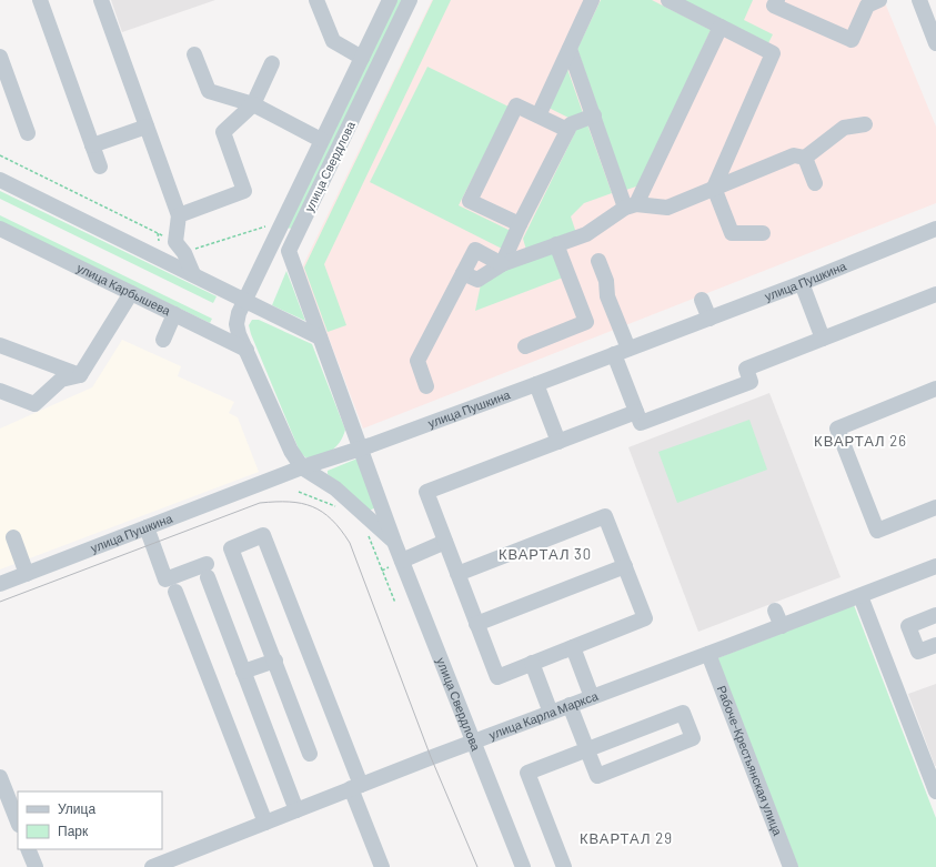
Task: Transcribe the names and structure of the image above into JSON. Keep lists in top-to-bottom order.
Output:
{
  "streets": {
    "street": [
      "улица Свердлова",
      "улица Пушкина",
      "улица Карбышева",
      "улица Карла Маркса",
      "Рабоче-Крестьянская улица"
    ]
  },
  "crossings": [
    ["улица Свердлова", "улица Пушкина"],
    ["улица Свердлова", "улица Карбышева"],
    ["улица Свердлова", "улица Карла Маркса"],
    ["улица Карла Маркса", "Рабоче-Крестьянская улица"]
  ],
  "districts": ["КВАРТАЛ 26", "КВАРТАЛ 30", "КВАРТАЛ 29"],
  "legend": ["Улица", "Парк"]
}
